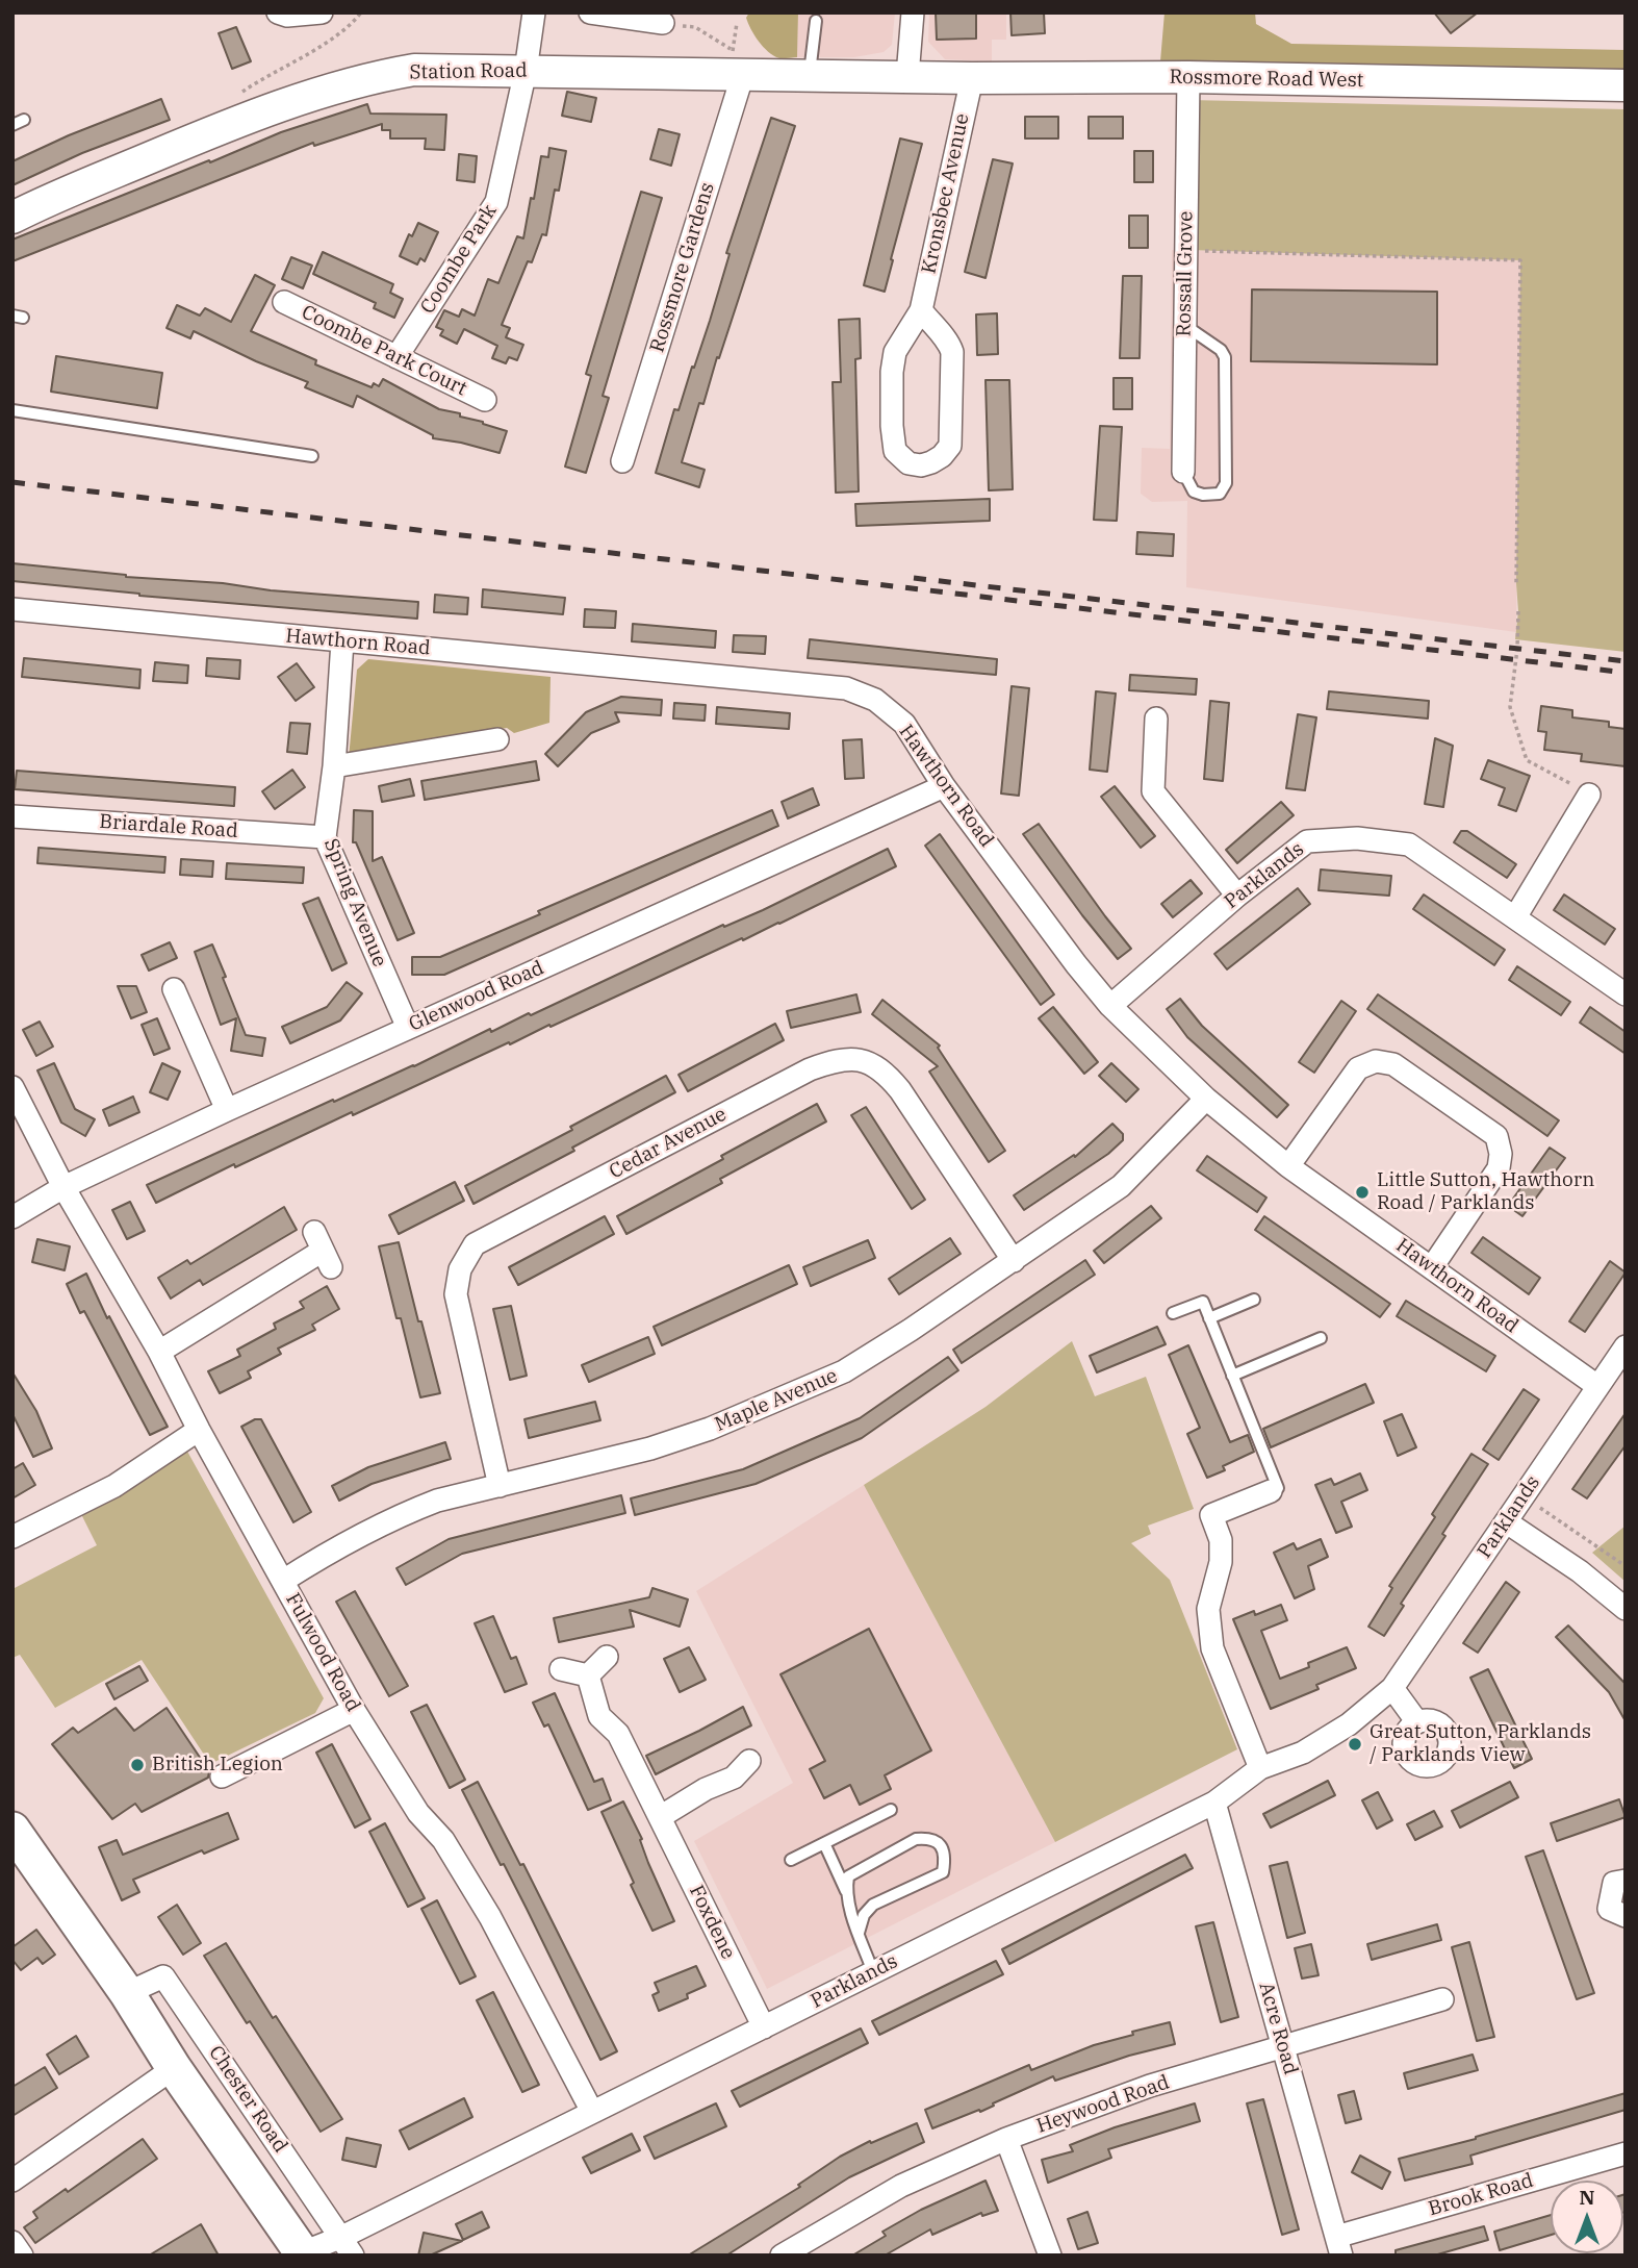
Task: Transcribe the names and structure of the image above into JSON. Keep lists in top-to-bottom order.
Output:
{
  "streets": {
    "main road": ["Station Road", "Rossmore Road West", "Chester Road"],
    "street": [
      "Kronsbec Avenue",
      "Coombe Park",
      "Rossmore Gardens",
      "Rossall Grove",
      "Coombe Park Court",
      "Hawthorn Road",
      "Briardale Road",
      "Parklands",
      "Spring Avenue",
      "Glenwood Road",
      "Cedar Avenue",
      "Maple Avenue",
      "Fulwood Road",
      "Foxdene",
      "Acre Road",
      "Heywood Road",
      "Brook Road"
    ]
  },
  "crossings": [
    ["Station Road", "Rossmore Road West"],
    ["Station Road", "Coombe Park"],
    ["Station Road", "Rossmore Gardens"],
    ["Rossmore Road West", "Kronsbec Avenue"],
    ["Rossmore Road West", "Rossall Grove"],
    ["Coombe Park", "Coombe Park Court"],
    ["Hawthorn Road", "Parklands"],
    ["Hawthorn Road", "Spring Avenue"],
    ["Hawthorn Road", "Glenwood Road"],
    ["Hawthorn Road", "Maple Avenue"],
    ["Briardale Road", "Spring Avenue"],
    ["Parklands", "Fulwood Road"],
    ["Parklands", "Foxdene"],
    ["Parklands", "Acre Road"],
    ["Parklands", "Chester Road"],
    ["Spring Avenue", "Glenwood Road"],
    ["Glenwood Road", "Fulwood Road"],
    ["Cedar Avenue", "Maple Avenue"],
    ["Maple Avenue", "Fulwood Road"],
    ["Acre Road", "Heywood Road"],
    ["Acre Road", "Brook Road"]
  ],
  "places": ["Little Sutton, Hawthorn Road / Parklands", "Great Sutton, Parklands / Parklands View", "British Legion"],
  "north": "top"
}
